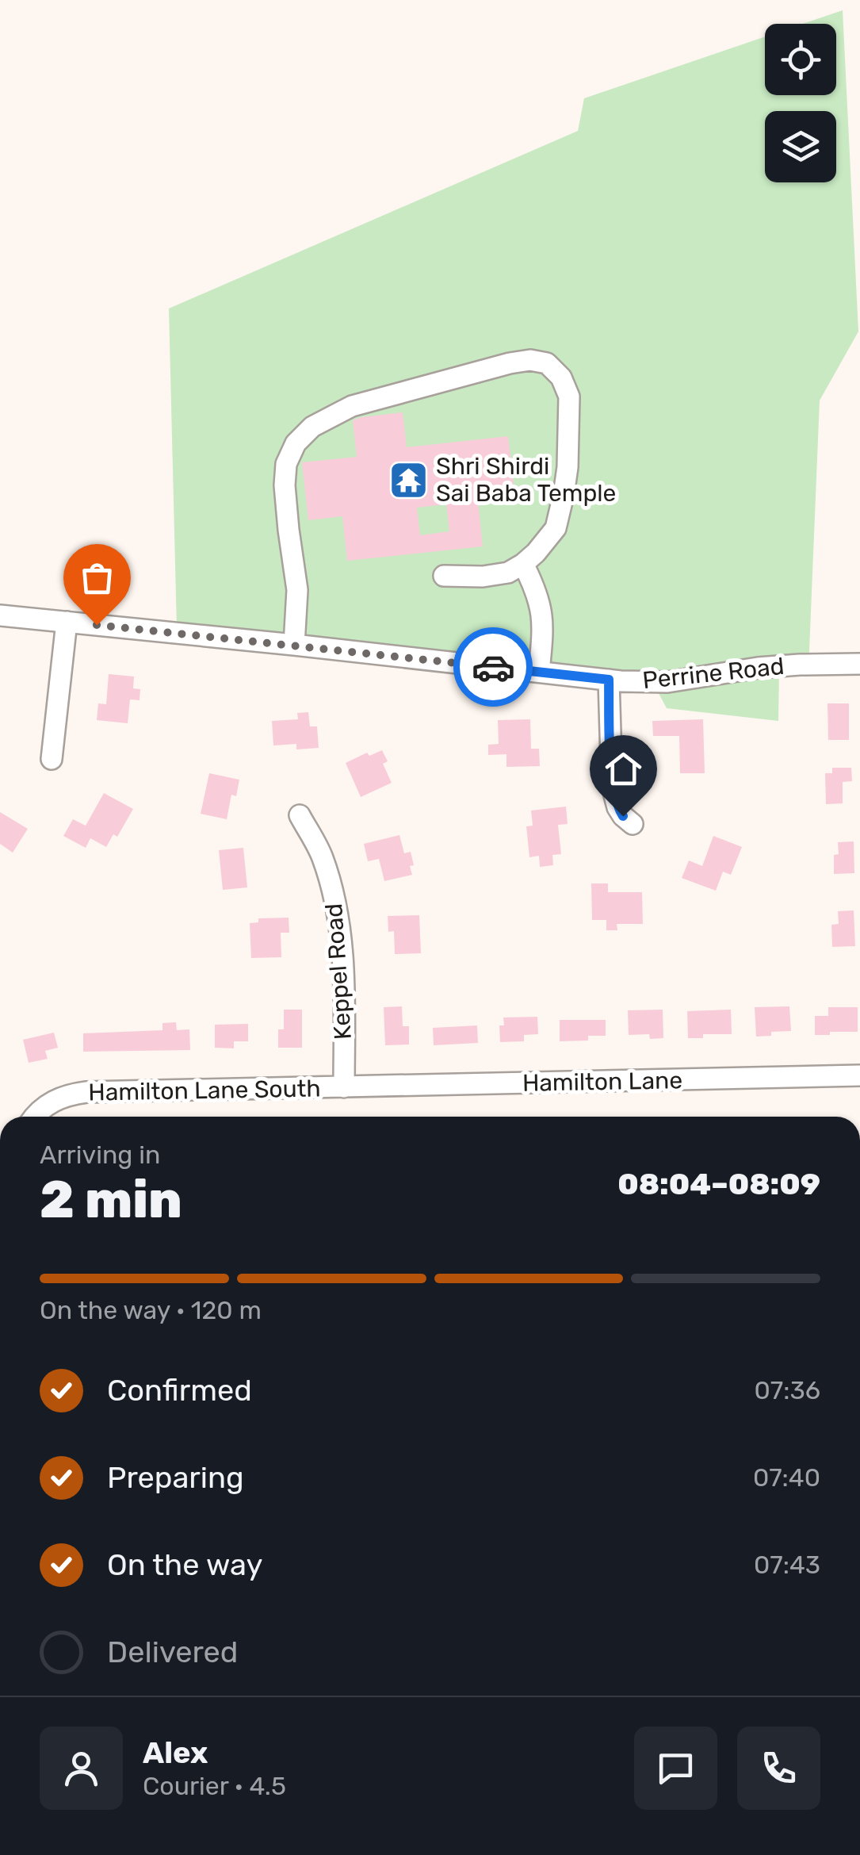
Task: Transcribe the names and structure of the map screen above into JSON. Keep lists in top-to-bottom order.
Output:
{
  "streets": {
    "street": [
      "Perrine Road",
      "Keppel Road",
      "Hamilton Lane",
      "Hamilton Lane South"
    ]
  },
  "crossings": [
    ["Keppel Road", "Hamilton Lane"],
    ["Keppel Road", "Hamilton Lane South"],
    ["Hamilton Lane", "Hamilton Lane South"]
  ],
  "places": {
    "temple": ["Shri Shirdi Sai Baba Temple"]
  },
  "page": {
    "heading": ["2 min", "Arriving in", "08:04–08:09"],
    "panel": ["Alex", "Courier · 4.5"],
    "bar": "On the way · 120 m",
    "list": [
      ["Confirmed", "07:36"],
      ["Preparing", "07:40"],
      ["On the way", "07:43"],
      "Delivered"
    ]
  }
}
